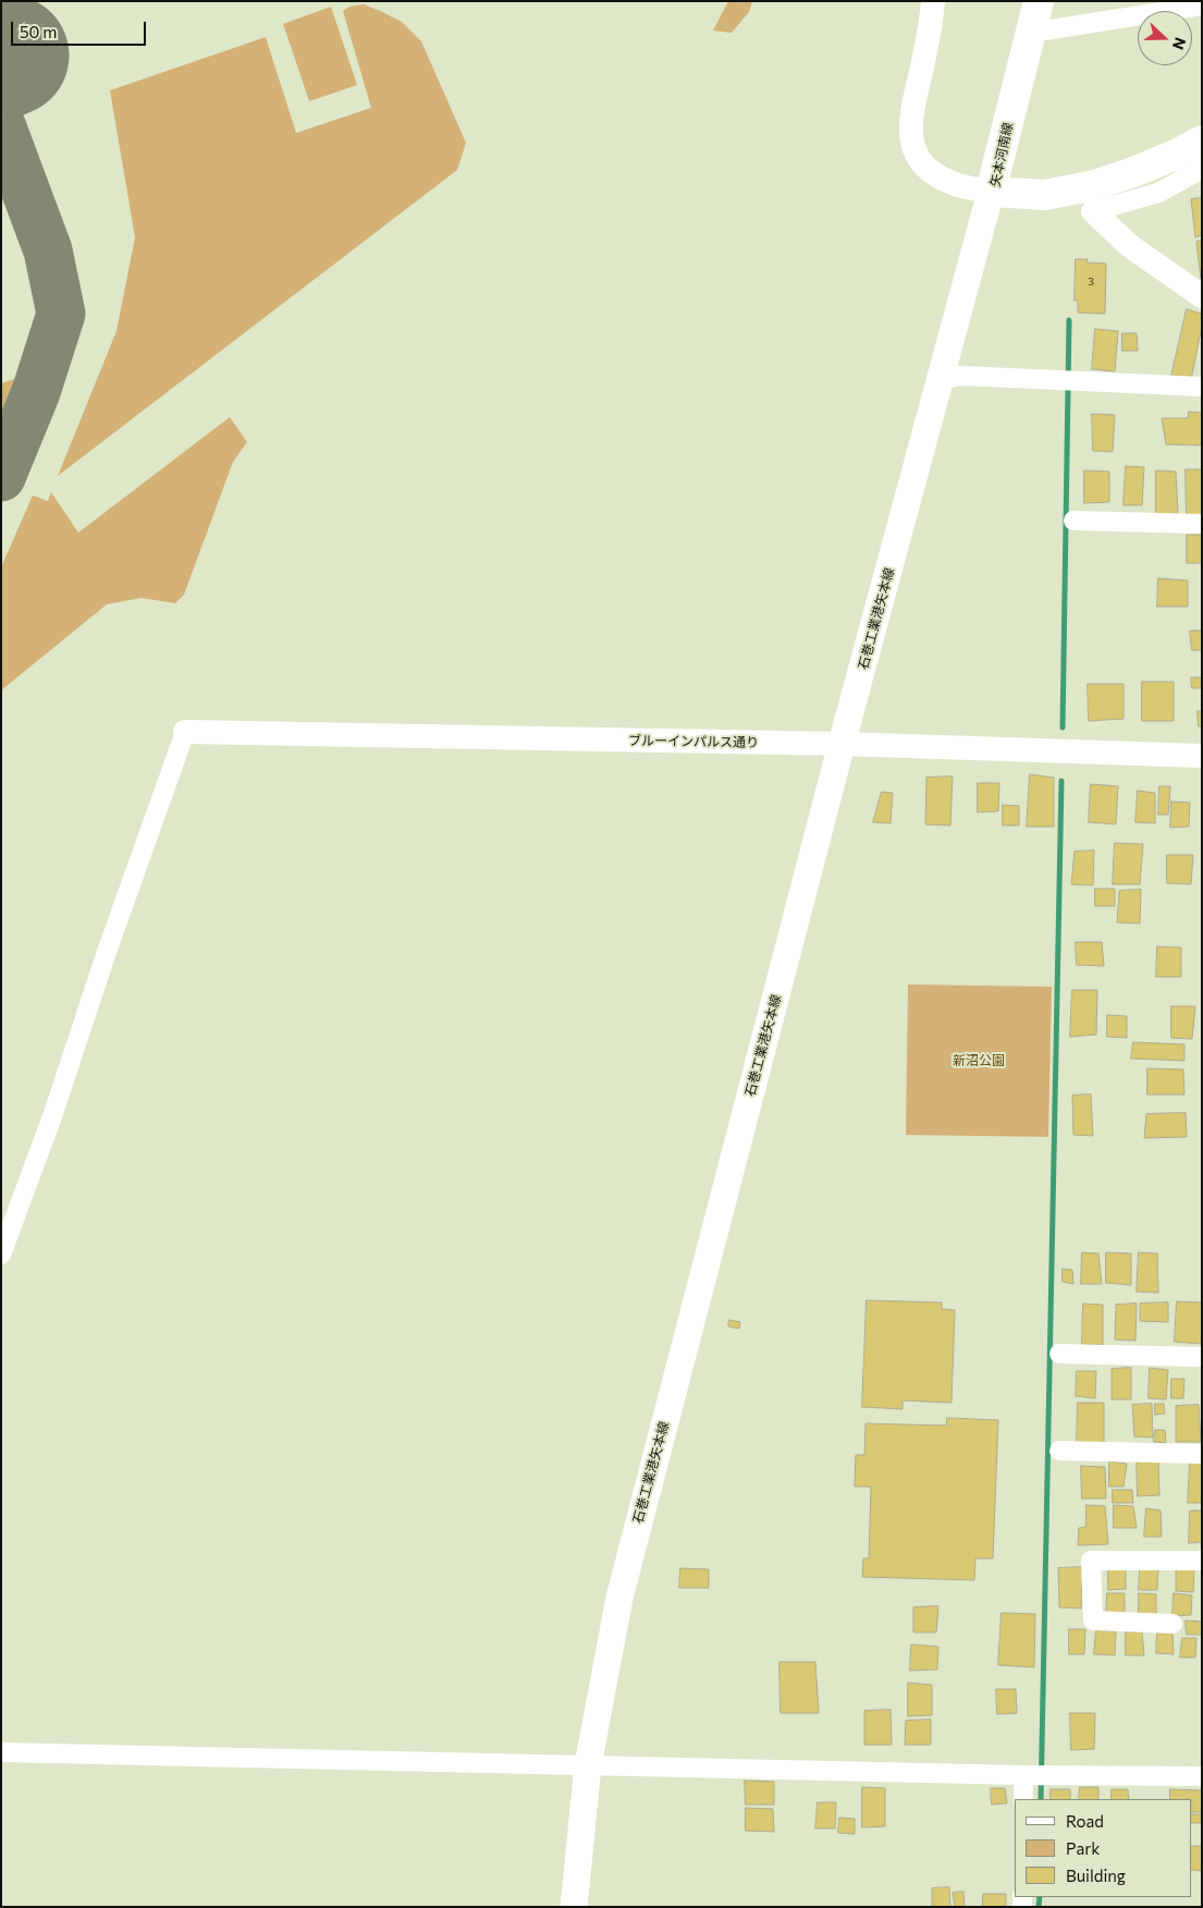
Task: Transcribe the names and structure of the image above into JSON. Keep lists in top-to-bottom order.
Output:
{
  "streets": {
    "main road": ["矢本河南線", "石巻工業港矢本線"],
    "street": ["ブルーインパルス通り"]
  },
  "crossings": [
    ["矢本河南線", "石巻工業港矢本線"],
    ["石巻工業港矢本線", "ブルーインパルス通り"]
  ],
  "parks": ["新沼公園"],
  "house_numbers": ["3"],
  "legend": ["Road", "Park", "Building"],
  "scale_bar": "50 m",
  "north": "right"
}
